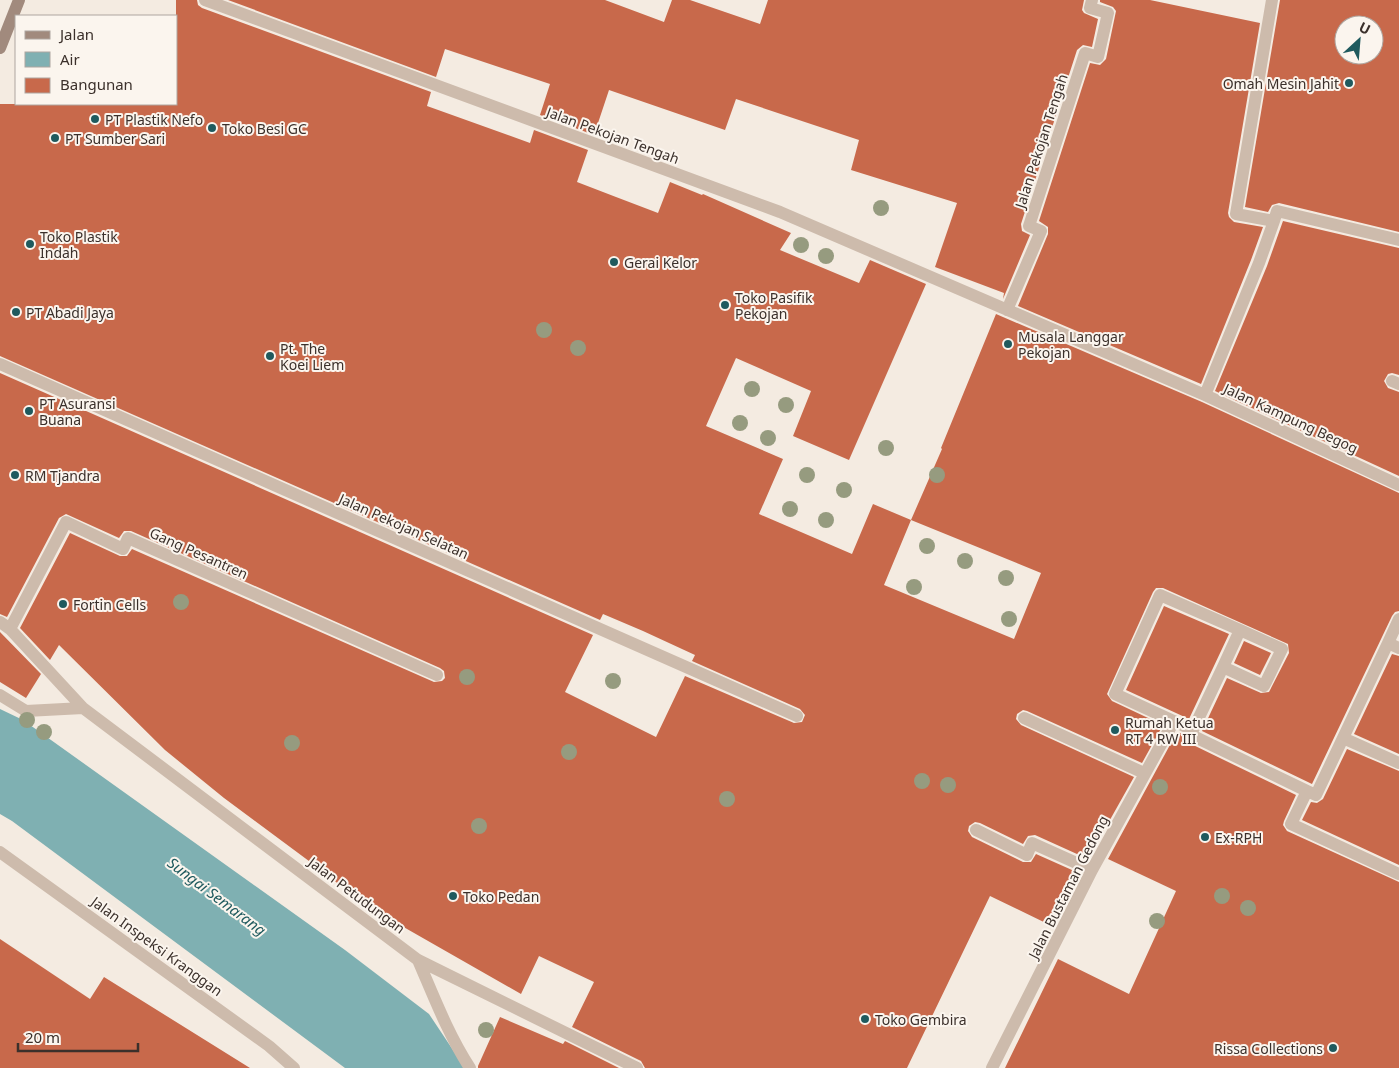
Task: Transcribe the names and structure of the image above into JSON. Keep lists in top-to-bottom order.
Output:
{
  "streets": {
    "street": [
      "Jalan Pekojan Tengah",
      "Jalan Kampung Begog",
      "Jalan Pekojan Selatan",
      "Gang Pesantren",
      "Jalan Bustaman Gedong",
      "Jalan Petudungan",
      "Jalan Inspeksi Kranggan"
    ]
  },
  "crossings": [
    ["Jalan Pekojan Tengah", "Jalan Kampung Begog"],
    ["Gang Pesantren", "Jalan Petudungan"]
  ],
  "water": ["Sungai Semarang"],
  "places": [
    "Omah Mesin Jahit",
    "PT Plastik Nefo",
    "Toko Besi GC",
    "PT Sumber Sari",
    "Toko Plastik Indah",
    "Gerai Kelor",
    "Toko Pasifik Pekojan",
    "PT Abadi Jaya",
    "Musala Langgar Pekojan",
    "Pt. The Koei Liem",
    "PT Asuransi Buana",
    "RM Tjandra",
    "Fortin Cells",
    "Rumah Ketua RT 4 RW III",
    "Ex-RPH",
    "Toko Pedan",
    "Toko Gembira",
    "Rissa Collections"
  ],
  "legend": ["Jalan", "Air", "Bangunan"],
  "scale_bar": "20 m",
  "north": "top right"
}
